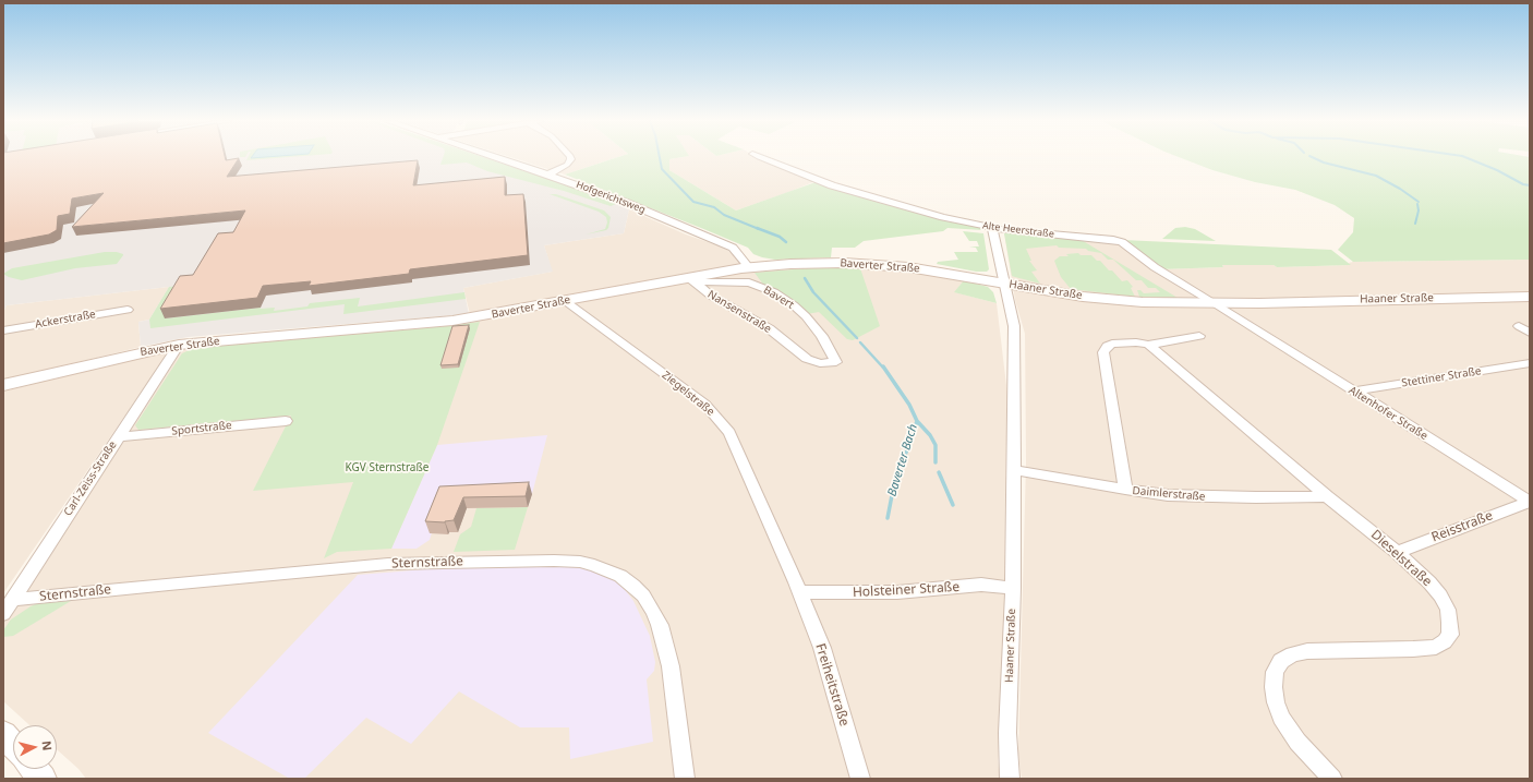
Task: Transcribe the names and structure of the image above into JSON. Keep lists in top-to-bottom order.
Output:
{
  "streets": {
    "main road": ["Baverter Straße", "Haaner Straße"],
    "street": [
      "Hofgerichtsweg",
      "Alte Heerstraße",
      "Bavert",
      "Nansenstraße",
      "Ackerstraße",
      "Stettiner Straße",
      "Ziegelstraße",
      "Altenhofer Straße",
      "Sportstraße",
      "Carl-Zeiss-Straße",
      "Daimlerstraße",
      "Reisstraße",
      "Dieselstraße",
      "Sternstraße",
      "Holsteiner Straße",
      "Freiheitstraße"
    ]
  },
  "crossings": [
    ["Hofgerichtsweg", "Baverter Straße"],
    ["Alte Heerstraße", "Haaner Straße"],
    ["Alte Heerstraße", "Altenhofer Straße"],
    ["Baverter Straße", "Haaner Straße"],
    ["Baverter Straße", "Bavert"],
    ["Baverter Straße", "Nansenstraße"],
    ["Baverter Straße", "Ziegelstraße"],
    ["Baverter Straße", "Carl-Zeiss-Straße"],
    ["Haaner Straße", "Altenhofer Straße"],
    ["Haaner Straße", "Daimlerstraße"],
    ["Haaner Straße", "Holsteiner Straße"],
    ["Bavert", "Nansenstraße"],
    ["Stettiner Straße", "Altenhofer Straße"],
    ["Ziegelstraße", "Holsteiner Straße"],
    ["Ziegelstraße", "Freiheitstraße"],
    ["Altenhofer Straße", "Reisstraße"],
    ["Sportstraße", "Carl-Zeiss-Straße"],
    ["Carl-Zeiss-Straße", "Sternstraße"],
    ["Daimlerstraße", "Dieselstraße"],
    ["Reisstraße", "Dieselstraße"],
    ["Holsteiner Straße", "Freiheitstraße"]
  ],
  "water": ["Baverter Bach"],
  "parks": ["KGV Sternstraße"],
  "north": "right"
}
